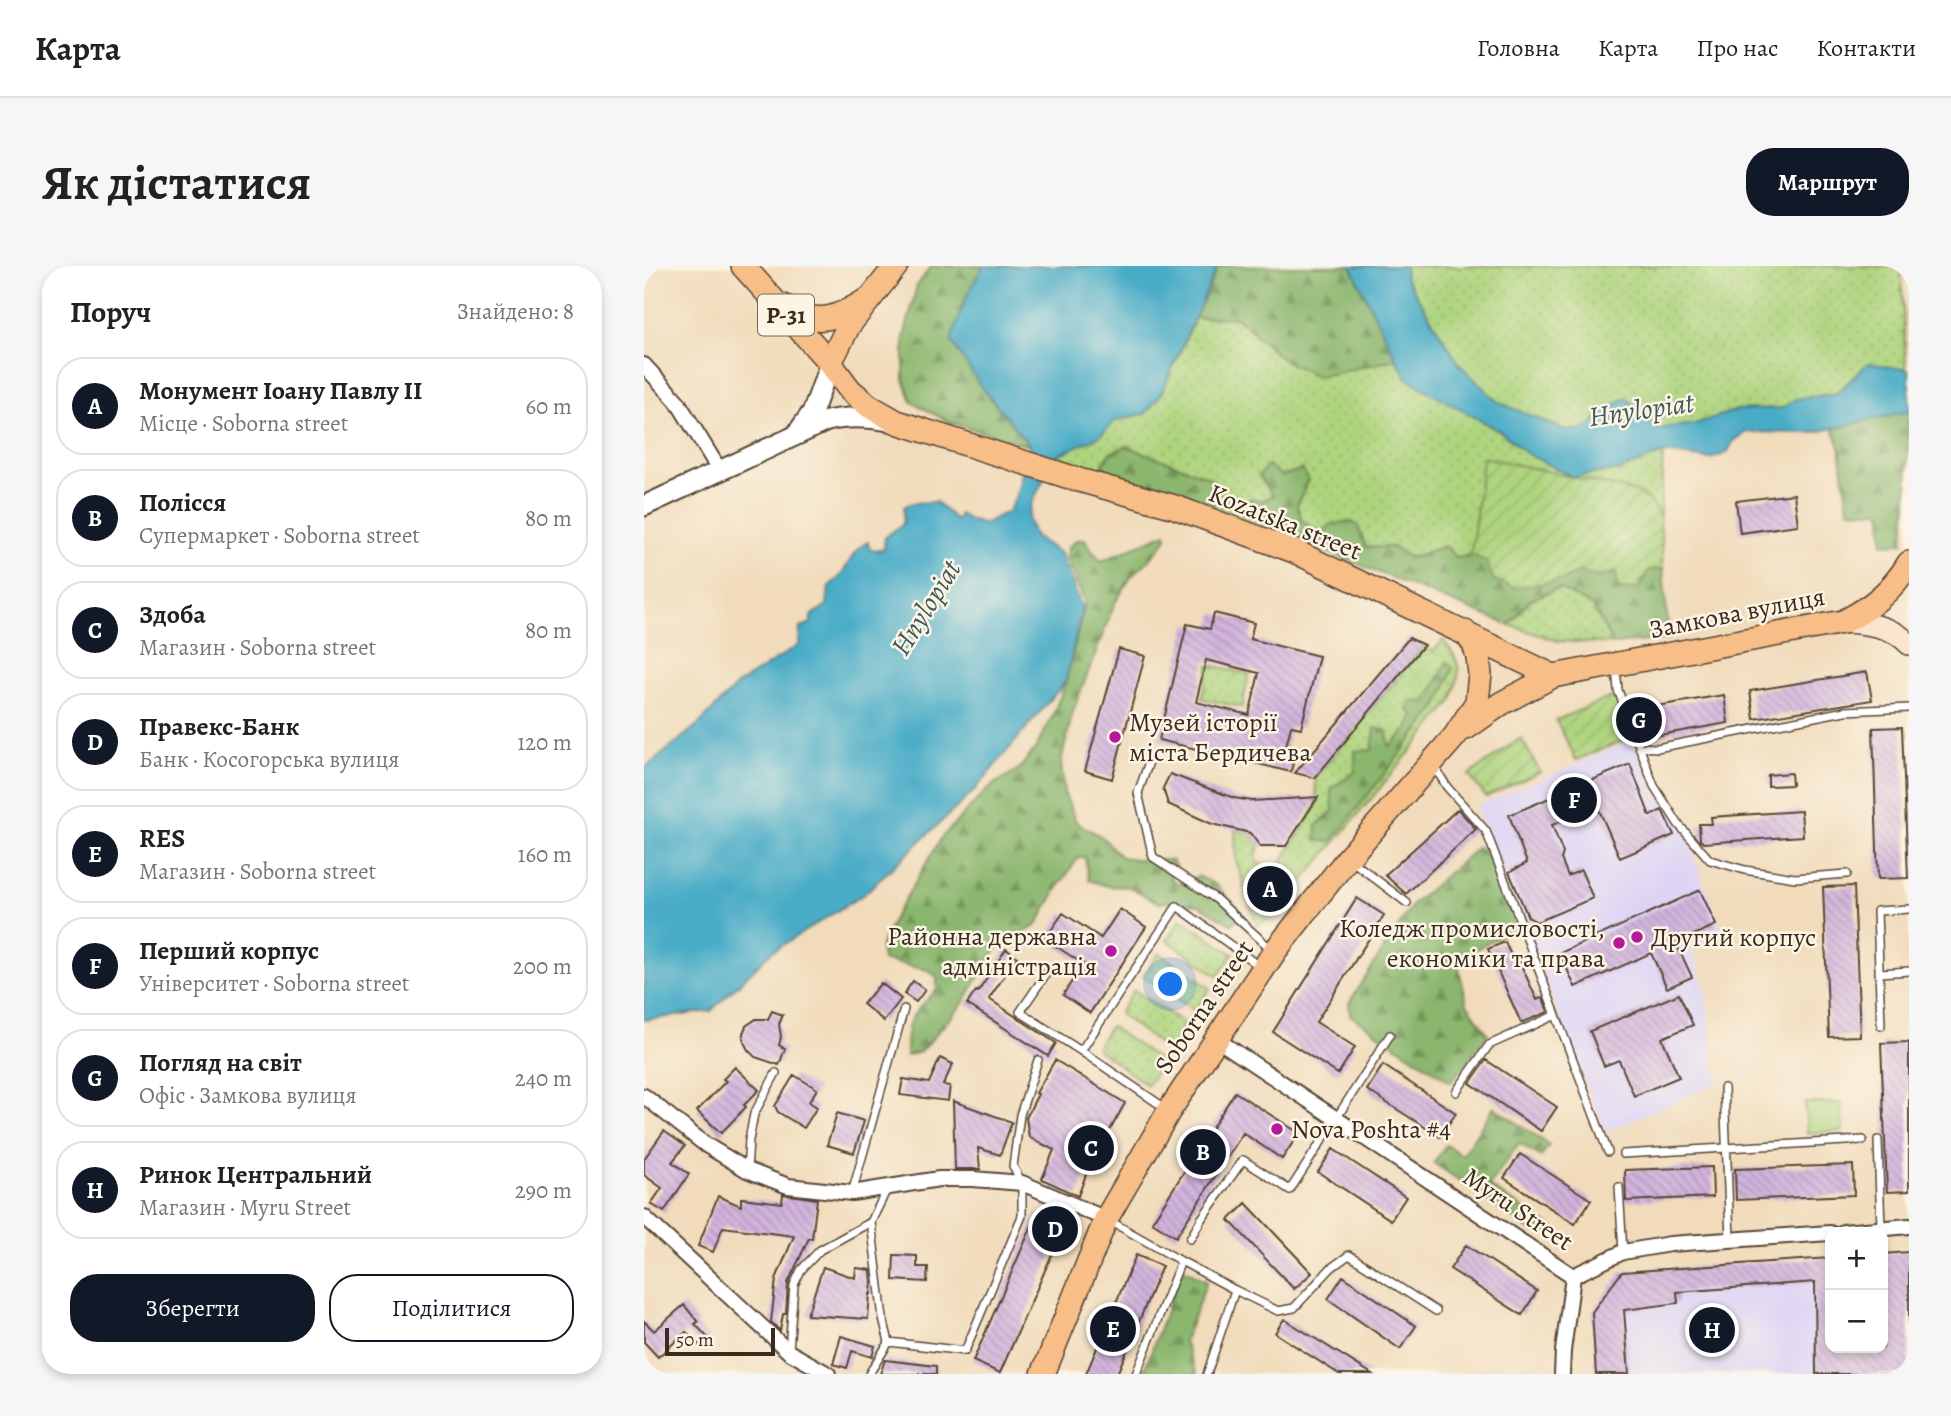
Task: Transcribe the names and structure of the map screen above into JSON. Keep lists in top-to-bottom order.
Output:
{
  "streets": {
    "main road": [
      "Р-31",
      "Kozatska street",
      "Замкова вулиця",
      "Soborna street"
    ],
    "street": ["Myru Street"]
  },
  "crossings": [
    ["Р-31", "Kozatska street"],
    ["Kozatska street", "Замкова вулиця"],
    ["Kozatska street", "Soborna street"],
    ["Замкова вулиця", "Soborna street"],
    ["Soborna street", "Myru Street"]
  ],
  "water": ["Hnylopiat"],
  "places": [
    "Музей історії міста Бердичева",
    "Другий корпус",
    "Коледж промисловості, економіки та права",
    "Районна державна адміністрація",
    "Nova Poshta #4"
  ],
  "scale_bar": "50 m",
  "page": {
    "header": "Карта",
    "nav": [
      "Головна",
      "Карта",
      "Про нас",
      "Контакти"
    ],
    "buttons": [
      "Маршрут",
      ["Зберегти", "Поділитися"]
    ],
    "title": "Як дістатися",
    "heading": ["Поруч", "Знайдено: 8"],
    "list": [
      {
        "mark": "A",
        "name": "Монумент Іоану Павлу ІІ",
        "note": "Місце · Soborna street",
        "value": "60 m"
      },
      {
        "mark": "B",
        "name": "Полісся",
        "note": "Супермаркет · Soborna street",
        "value": "80 m"
      },
      {
        "mark": "C",
        "name": "Здоба",
        "note": "Магазин · Soborna street",
        "value": "80 m"
      },
      {
        "mark": "D",
        "name": "Правекс-Банк",
        "note": "Банк · Косогорська вулиця",
        "value": "120 m"
      },
      {
        "mark": "E",
        "name": "RES",
        "note": "Магазин · Soborna street",
        "value": "160 m"
      },
      {
        "mark": "F",
        "name": "Перший корпус",
        "note": "Університет · Soborna street",
        "value": "200 m"
      },
      {
        "mark": "G",
        "name": "Погляд на світ",
        "note": "Офіс · Замкова вулиця",
        "value": "240 m"
      },
      {
        "mark": "H",
        "name": "Ринок Центральний",
        "note": "Магазин · Myru Street",
        "value": "290 m"
      }
    ],
    "pins": [
      "G",
      "F",
      "A",
      "C",
      "B",
      "D",
      "E",
      "H"
    ],
    "map_buttons": ["+", "−"],
    "scale": "50 m"
  }
}
